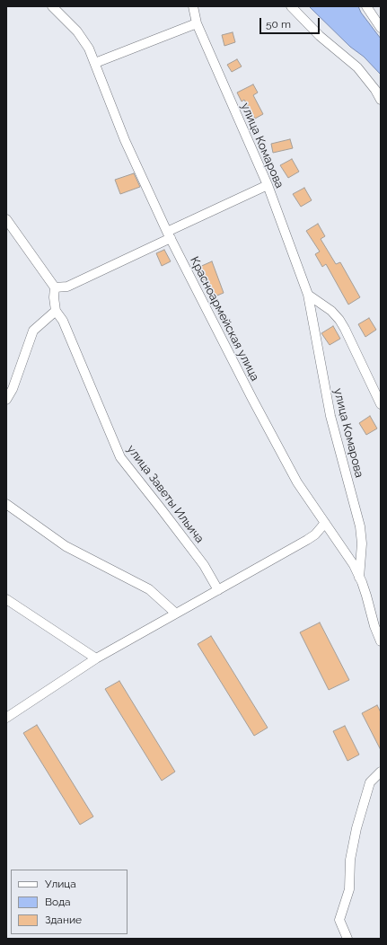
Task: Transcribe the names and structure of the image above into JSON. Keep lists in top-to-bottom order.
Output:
{
  "streets": {
    "street": ["улица Комарова", "Красноармейская улица", "улица Заветы Ильича"]
  },
  "crossings": [
    ["улица Комарова", "Красноармейская улица"]
  ],
  "legend": ["Улица", "Вода", "Здание"],
  "scale_bar": "50 m"
}
